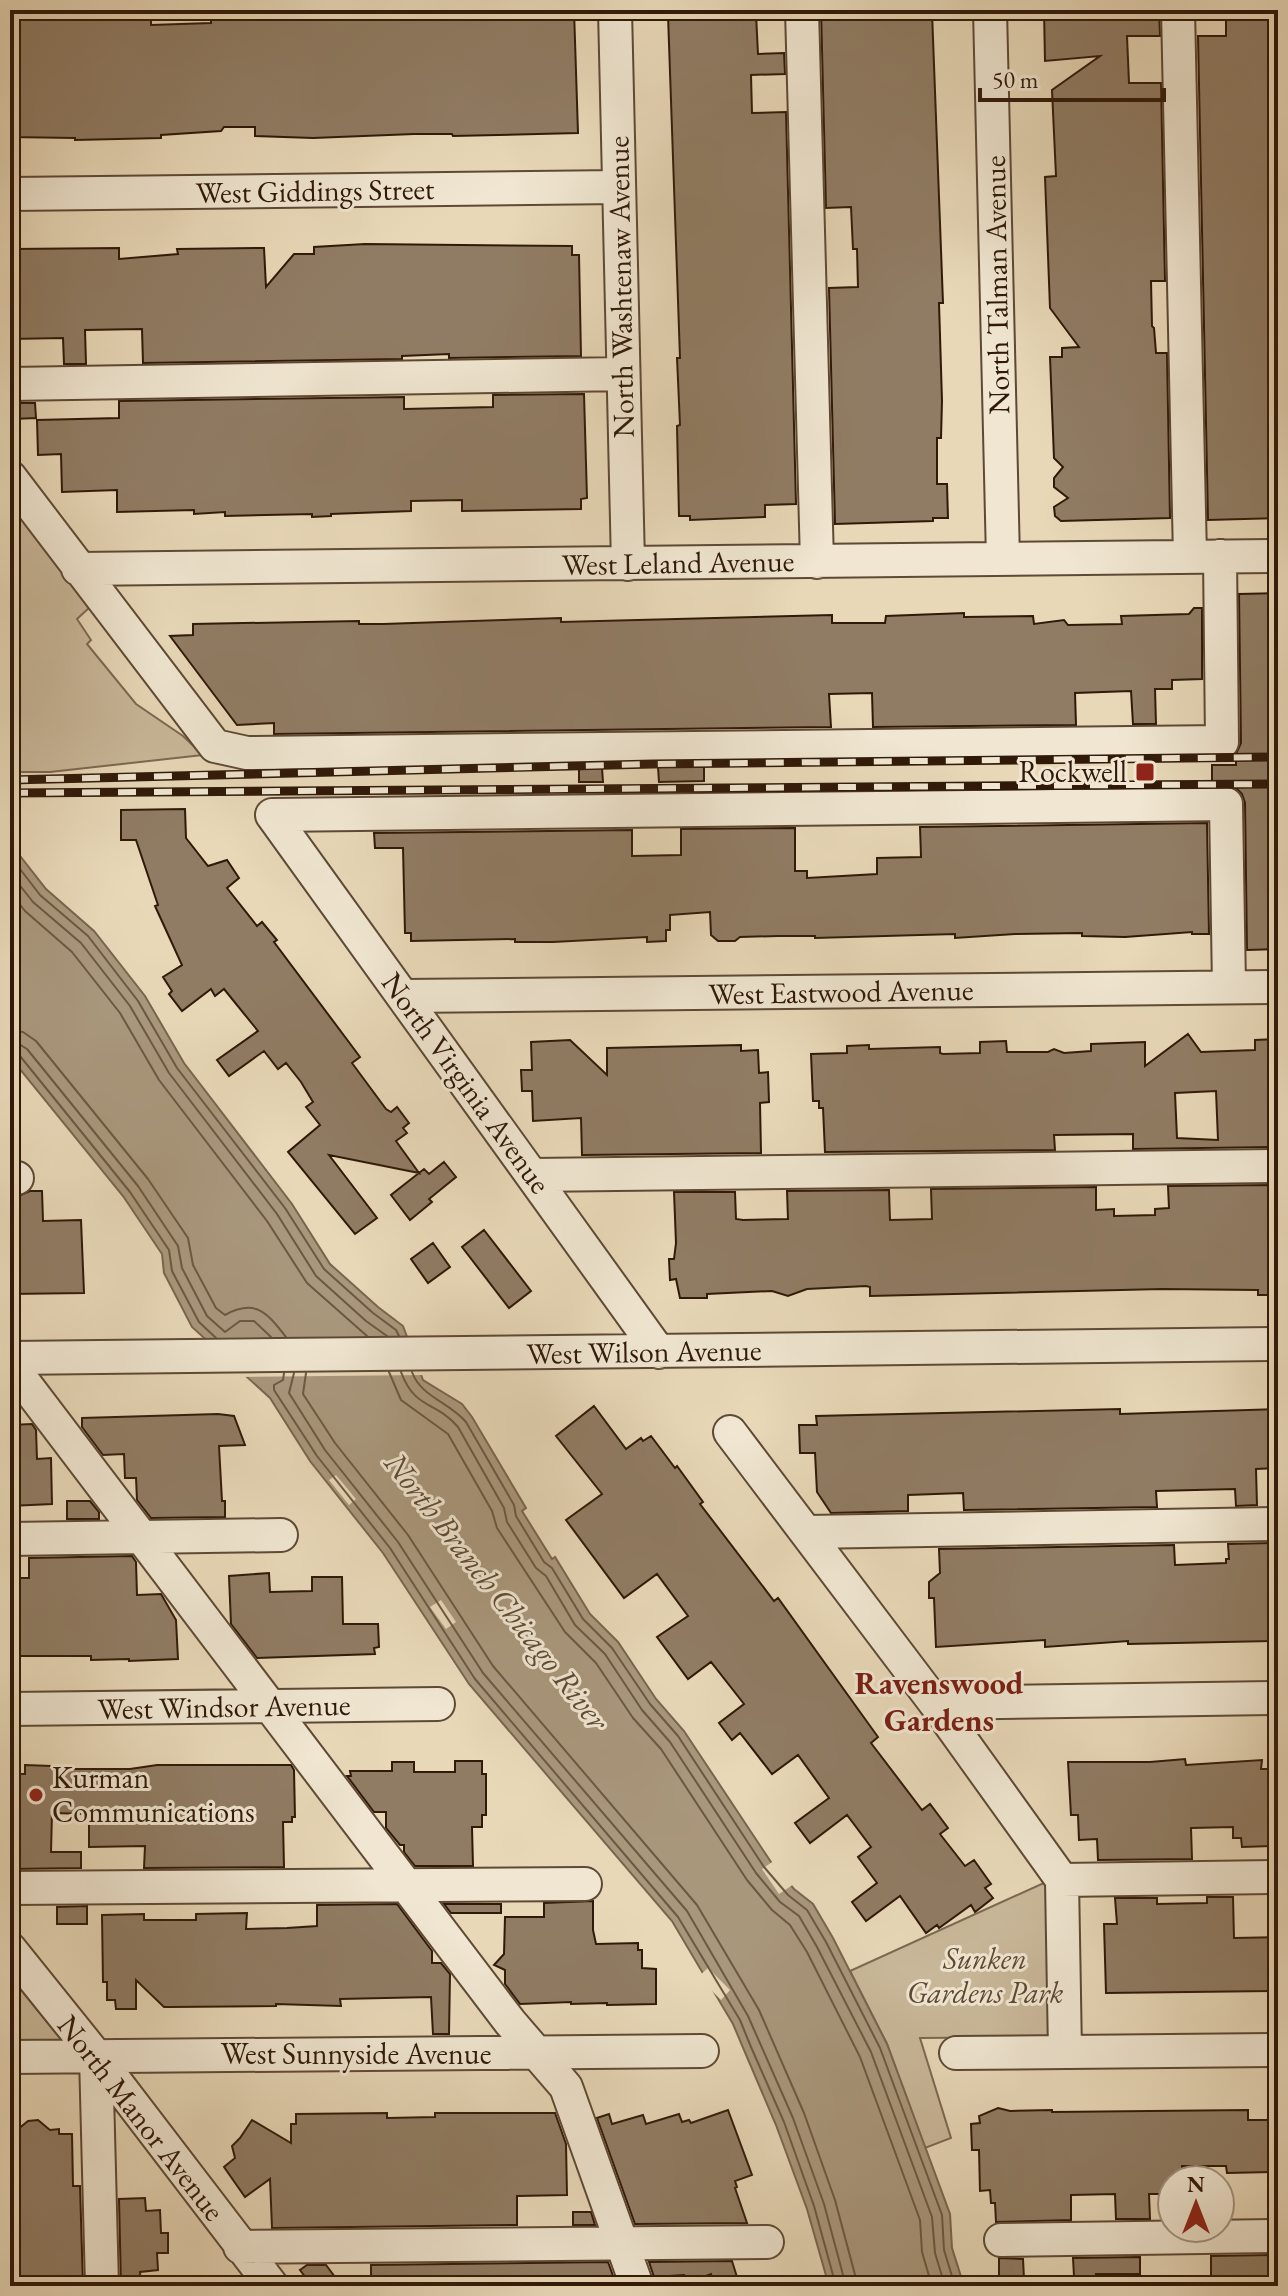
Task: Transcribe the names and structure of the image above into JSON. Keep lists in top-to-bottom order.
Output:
{
  "streets": {
    "street": [
      "West Giddings Street",
      "North Talman Avenue",
      "North Washtenaw Avenue",
      "West Leland Avenue",
      "West Eastwood Avenue",
      "North Virginia Avenue",
      "West Wilson Avenue",
      "West Windsor Avenue",
      "West Sunnyside Avenue",
      "North Manor Avenue"
    ]
  },
  "crossings": [
    ["West Giddings Street", "North Washtenaw Avenue"],
    ["North Talman Avenue", "West Leland Avenue"],
    ["North Washtenaw Avenue", "West Leland Avenue"],
    ["West Eastwood Avenue", "North Virginia Avenue"],
    ["North Virginia Avenue", "West Wilson Avenue"],
    ["West Sunnyside Avenue", "North Manor Avenue"]
  ],
  "districts": ["Ravenswood Gardens"],
  "water": ["North Branch Chicago River"],
  "parks": ["Sunken Gardens Park"],
  "places": {
    "transit": ["Rockwell"],
    "other": ["Kurman Communications"]
  },
  "scale_bar": "50 m",
  "north": "top"
}
